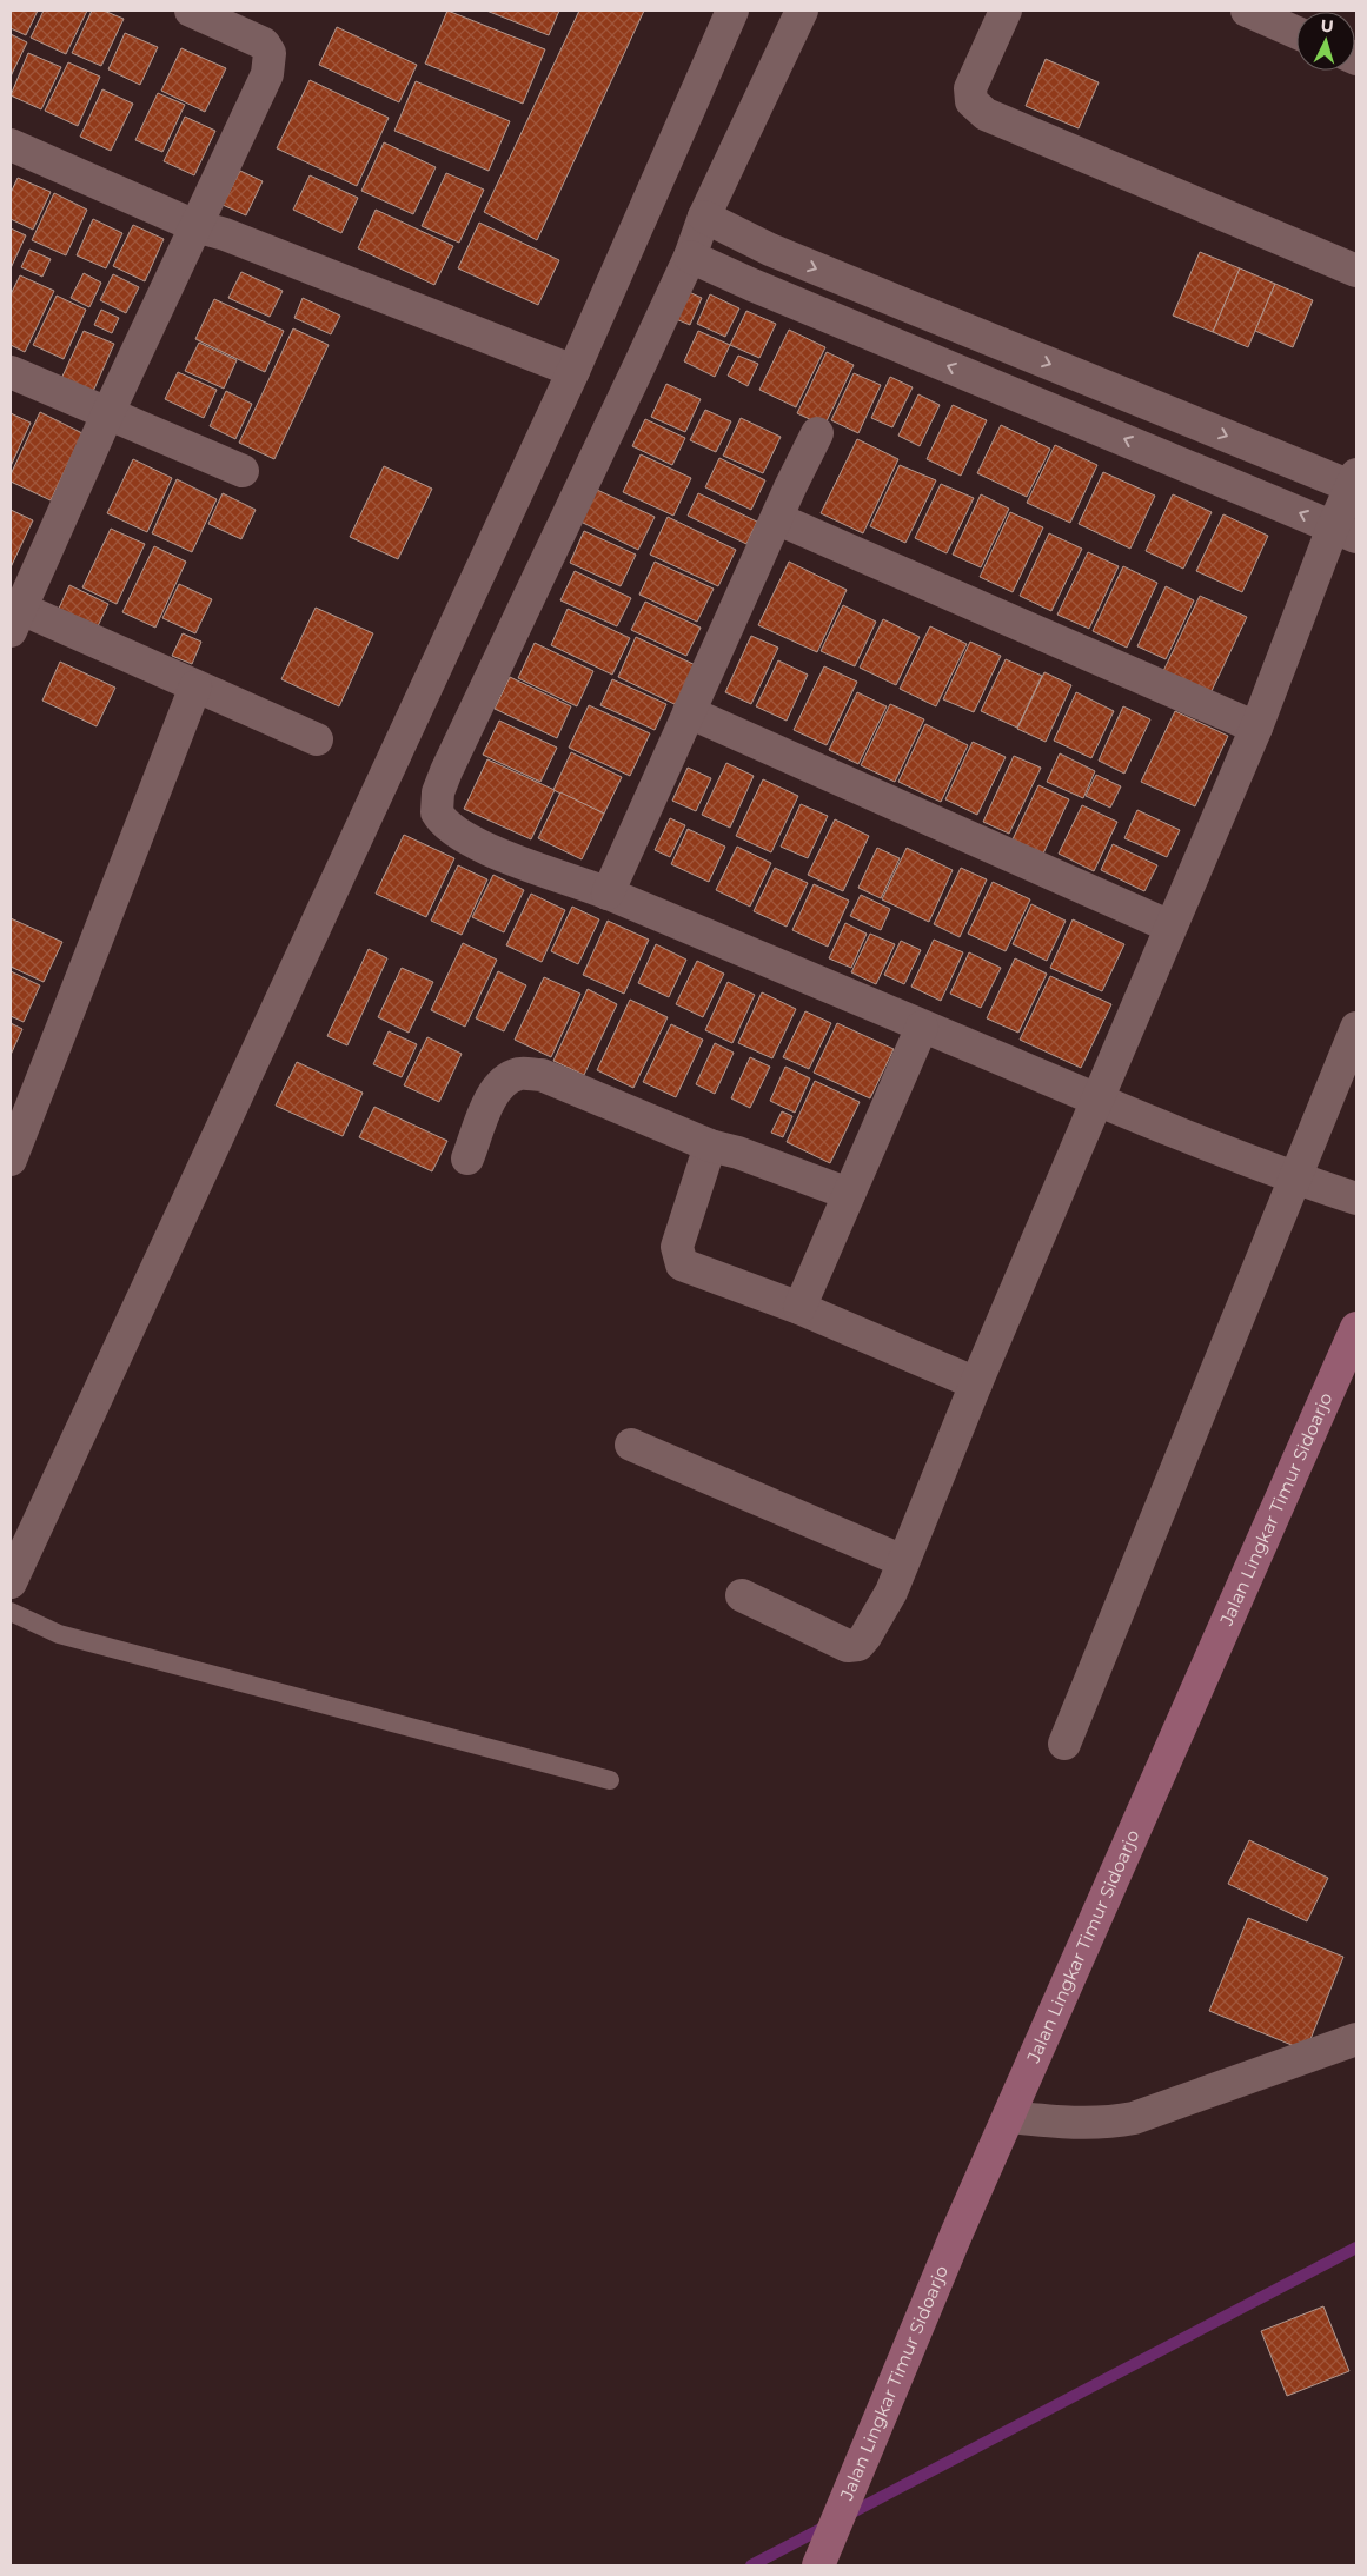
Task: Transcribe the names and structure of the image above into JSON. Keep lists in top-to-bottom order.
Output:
{
  "streets": {
    "main road": ["Jalan Lingkar Timur Sidoarjo"]
  },
  "north": "top"
}
